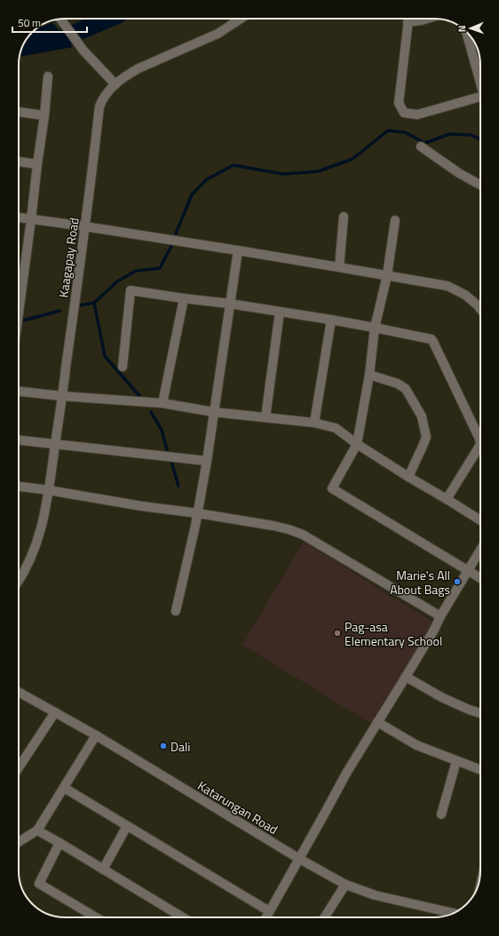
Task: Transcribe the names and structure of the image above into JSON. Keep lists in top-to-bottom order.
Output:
{
  "streets": {
    "street": ["Kaagapay Road", "Katarungan Road"]
  },
  "places": ["Marie's All About Bags", "Pag-asa Elementary School", "Dali"],
  "scale_bar": "50 m",
  "north": "left"
}
